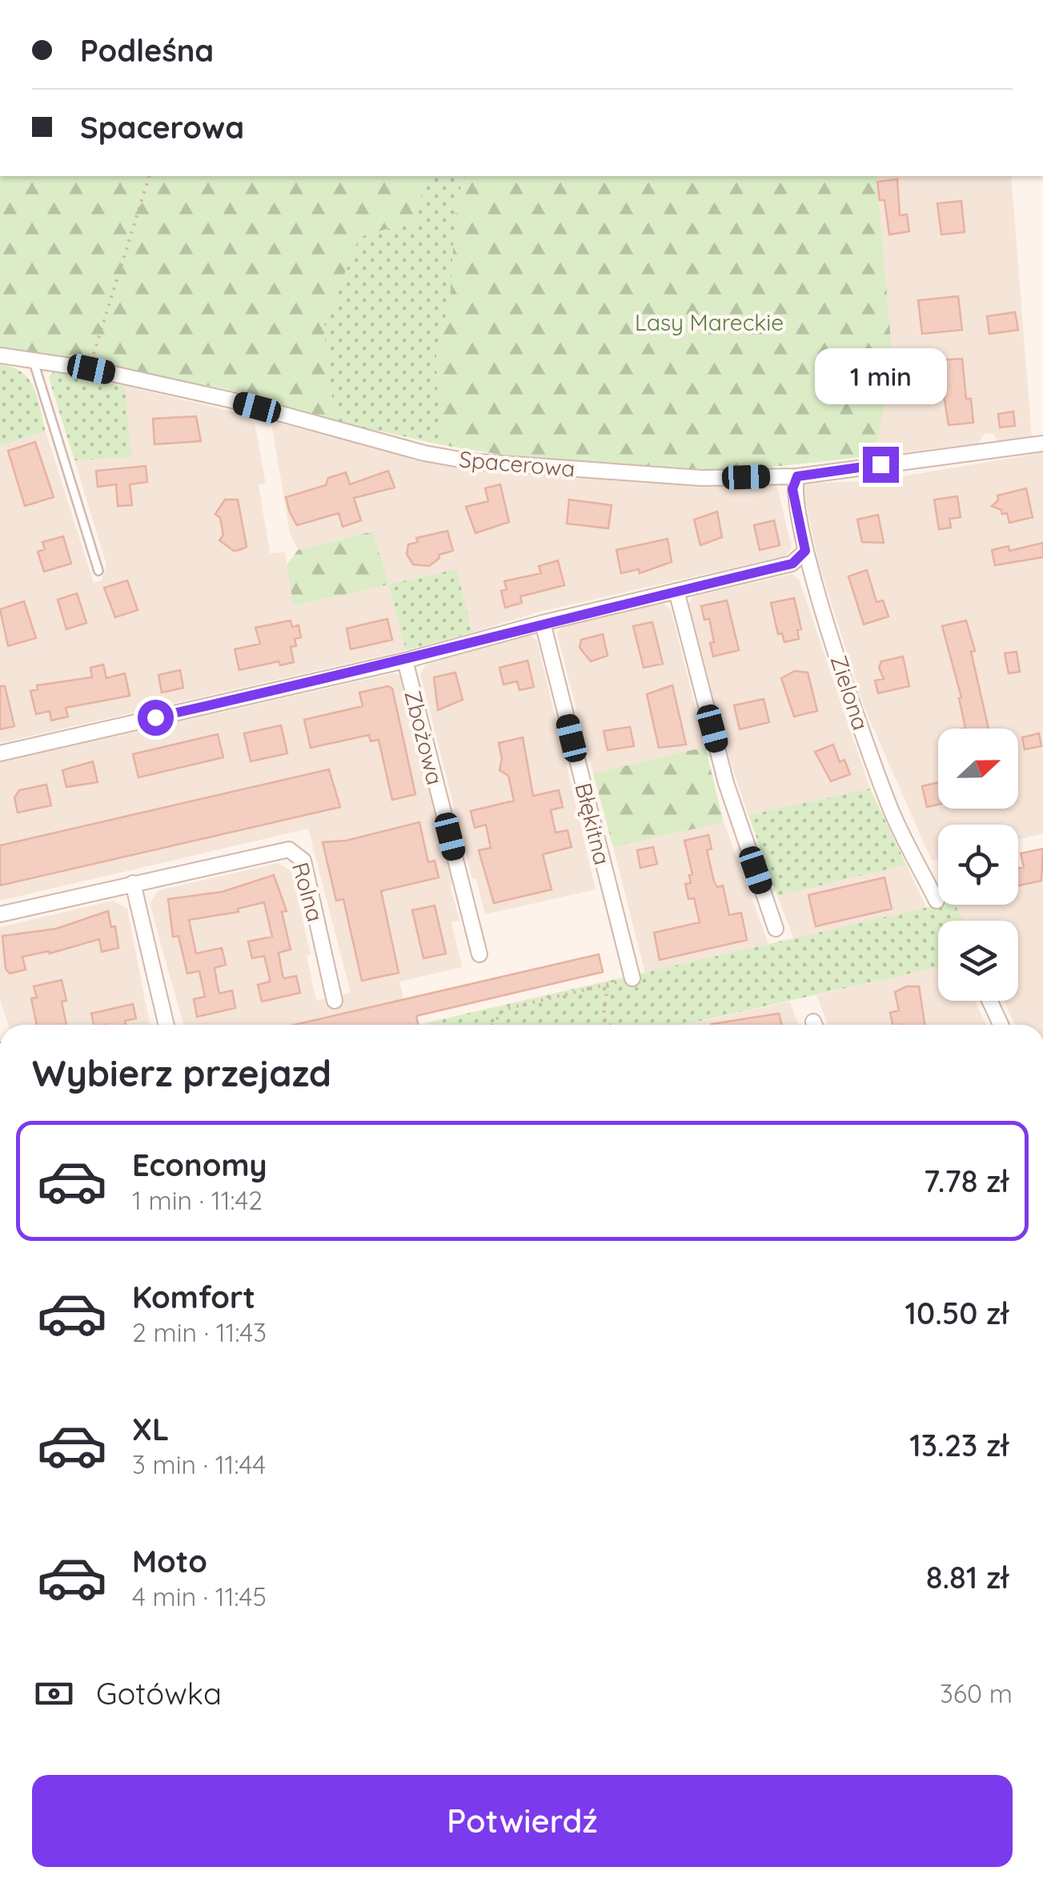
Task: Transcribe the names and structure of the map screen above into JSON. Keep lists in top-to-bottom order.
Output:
{
  "streets": {
    "street": [
      "Spacerowa",
      "Zielona",
      "Zbożowa",
      "Błękitna",
      "Rolna"
    ]
  },
  "crossings": [
    ["Spacerowa", "Zielona"]
  ],
  "parks": ["Lasy Mareckie"],
  "north": "right",
  "page": {
    "banner": ["Podleśna", "Spacerowa"],
    "bubble": "1 min",
    "heading": "Wybierz przejazd",
    "list": [
      {
        "name": "Economy",
        "note": "1 min · 11:42",
        "value": "7.78 zł"
      },
      {
        "name": "Komfort",
        "note": "2 min · 11:43",
        "value": "10.50 zł"
      },
      {
        "name": "XL",
        "note": "3 min · 11:44",
        "value": "13.23 zł"
      },
      {
        "name": "Moto",
        "note": "4 min · 11:45",
        "value": "8.81 zł"
      }
    ],
    "pay": ["Gotówka", "360 m"],
    "buttons": "Potwierdź"
  }
}
